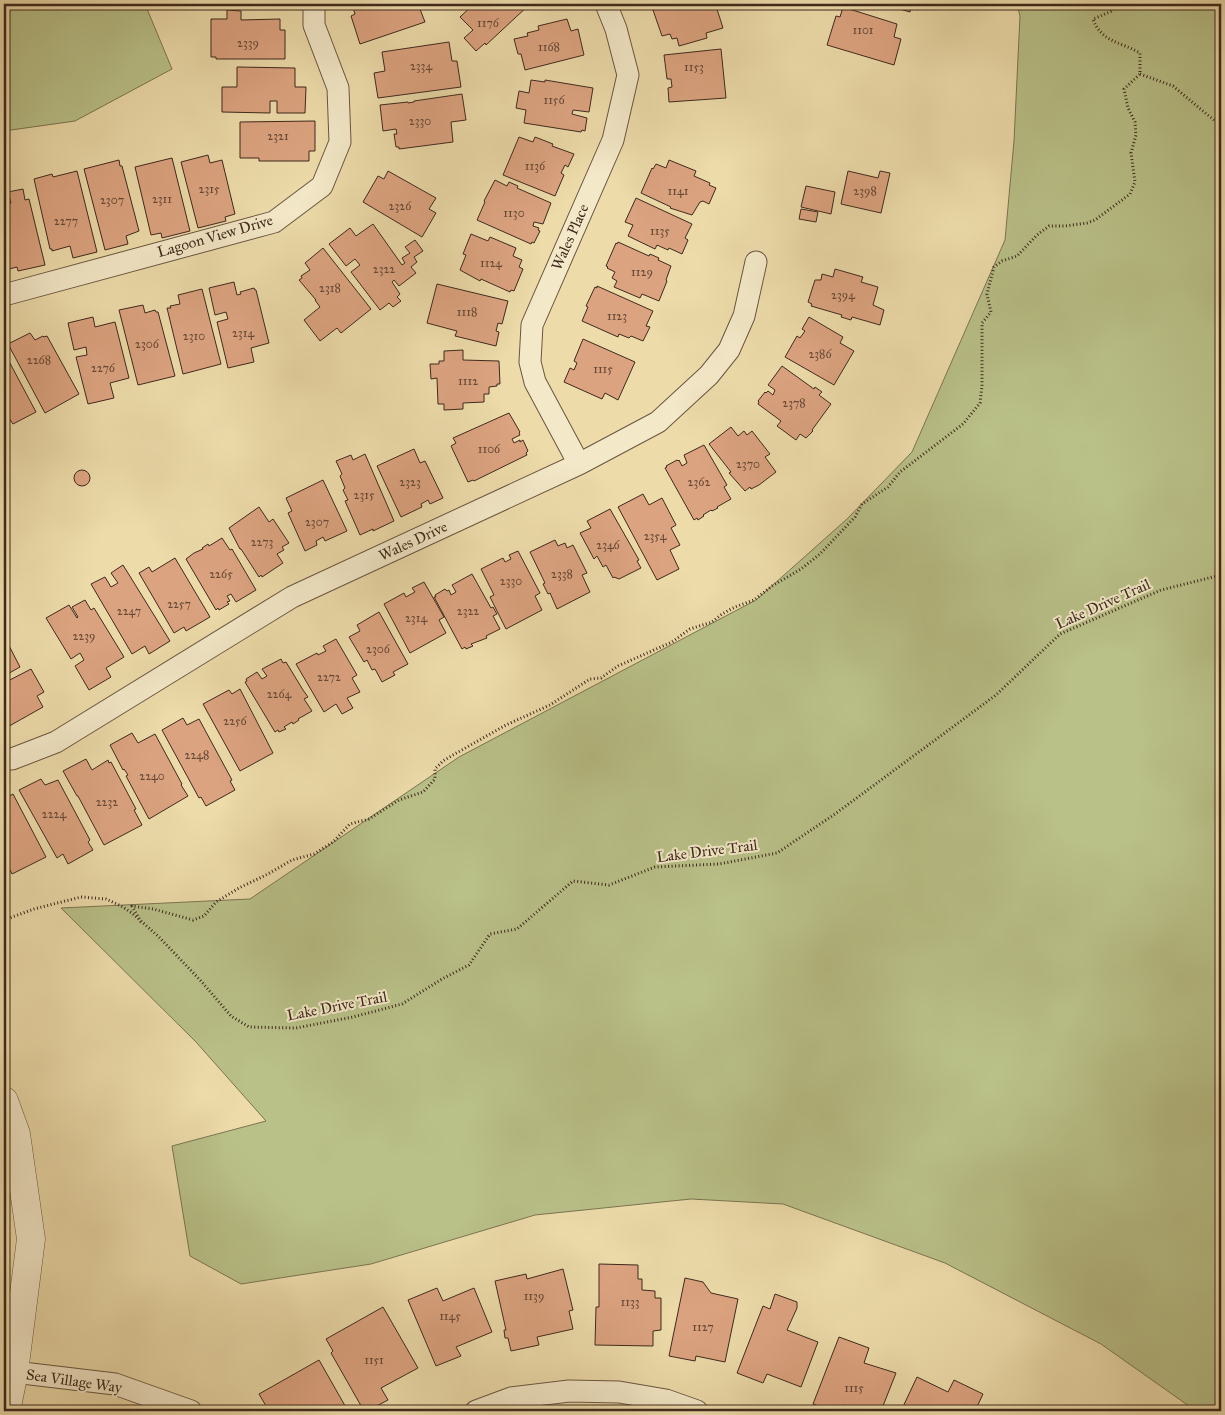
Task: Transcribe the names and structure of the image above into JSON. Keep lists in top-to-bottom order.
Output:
{
  "streets": {
    "street": [
      "Lagoon View Drive",
      "Wales Place",
      "Wales Drive",
      "Sea Village Way"
    ],
    "path": ["Lake Drive Trail"]
  },
  "crossings": [
    ["Wales Place", "Wales Drive"]
  ],
  "house_numbers": [
    "1176",
    "1101",
    "2339",
    "1168",
    "2334",
    "1153",
    "1156",
    "2330",
    "2321",
    "1136",
    "2315",
    "1141",
    "2398",
    "2311",
    "2307",
    "2326",
    "1130",
    "2277",
    "1135",
    "1124",
    "2322",
    "1129",
    "2318",
    "2394",
    "1118",
    "1123",
    "2314",
    "2310",
    "2306",
    "2386",
    "2268",
    "2276",
    "1115",
    "1112",
    "2378",
    "1106",
    "2370",
    "2323",
    "2362",
    "2315",
    "2307",
    "2354",
    "2273",
    "2346",
    "2265",
    "2338",
    "2330",
    "2257",
    "2247",
    "2322",
    "2314",
    "2239",
    "2306",
    "2272",
    "2264",
    "2256",
    "2248",
    "2240",
    "2232",
    "2224",
    "1139",
    "1133",
    "1145",
    "1127",
    "1151",
    "1115"
  ]
}
